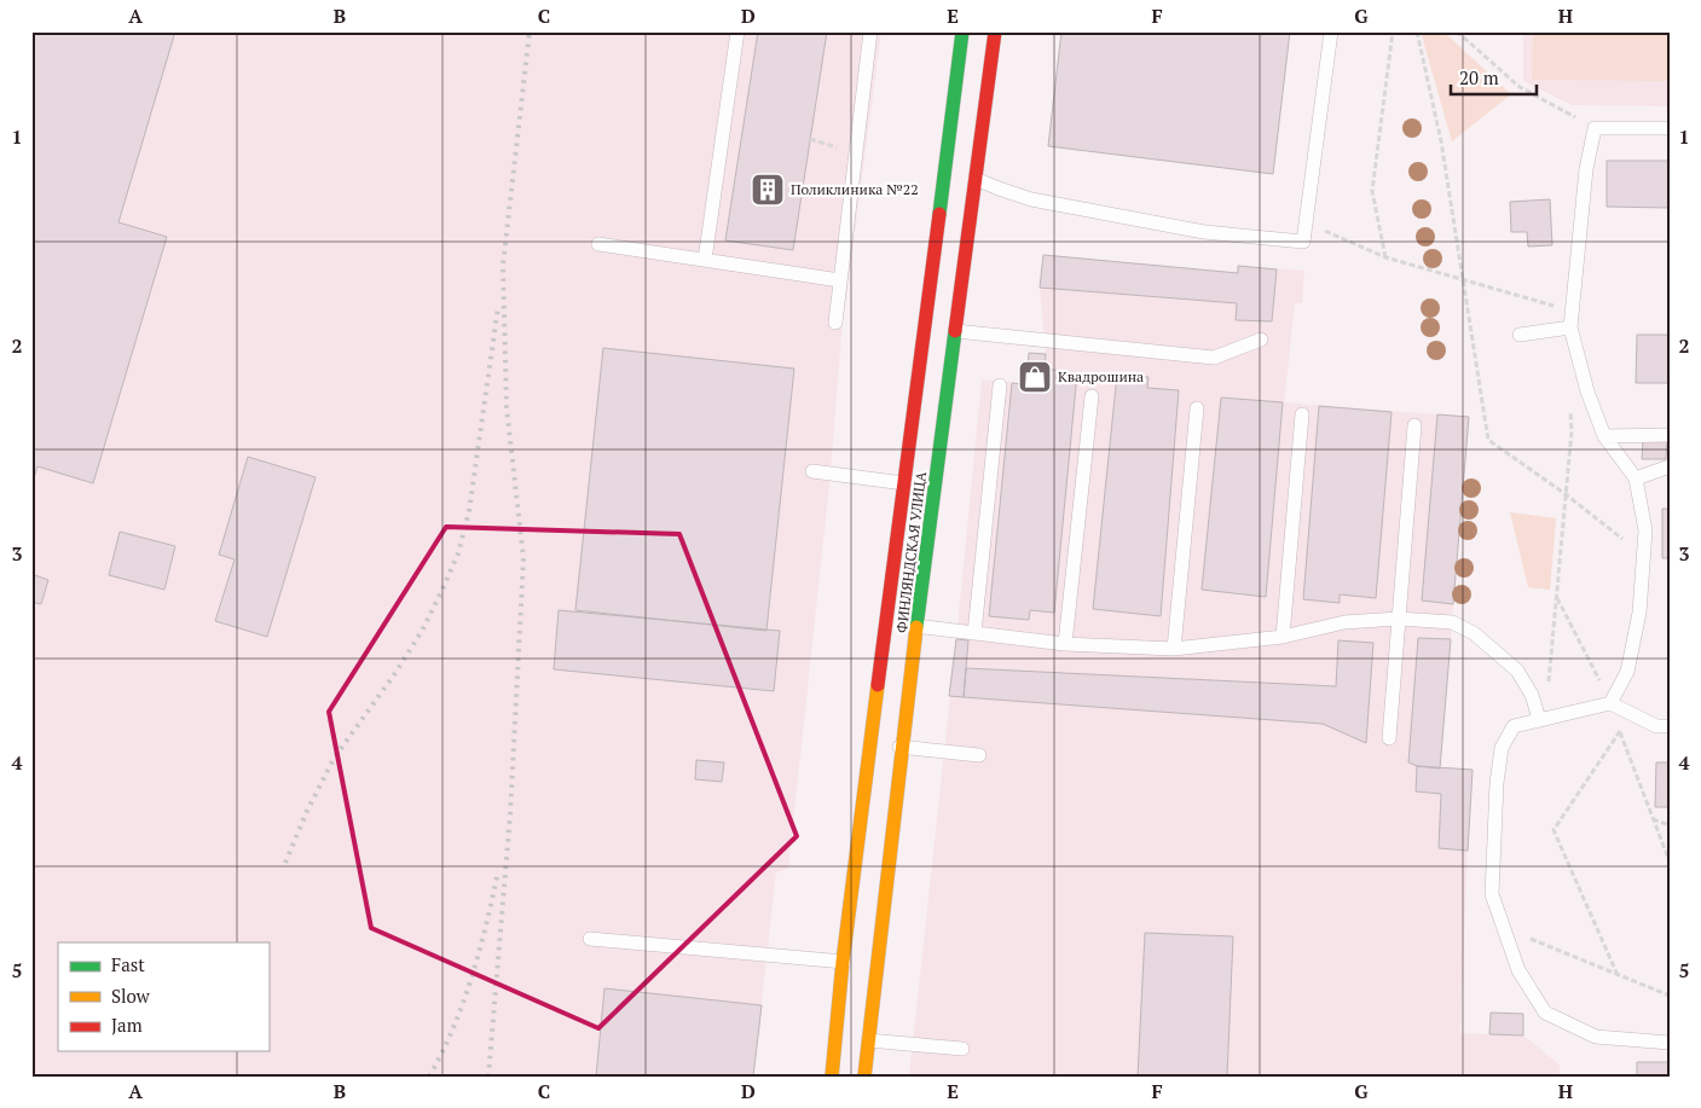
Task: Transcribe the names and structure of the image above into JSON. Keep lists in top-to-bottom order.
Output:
{
  "streets": {
    "street": ["ФИНЛЯНДСКАЯ УЛИЦА"]
  },
  "places": {
    "building": ["Поликлиника №22"],
    "shop": ["Квадрошина"]
  },
  "legend": ["Fast", "Slow", "Jam"],
  "scale_bar": "20 m",
  "grid": {
    "columns": [
      "A",
      "B",
      "C",
      "D",
      "E",
      "F",
      "G",
      "H"
    ],
    "rows": [
      "1",
      "2",
      "3",
      "4",
      "5"
    ]
  }
}
